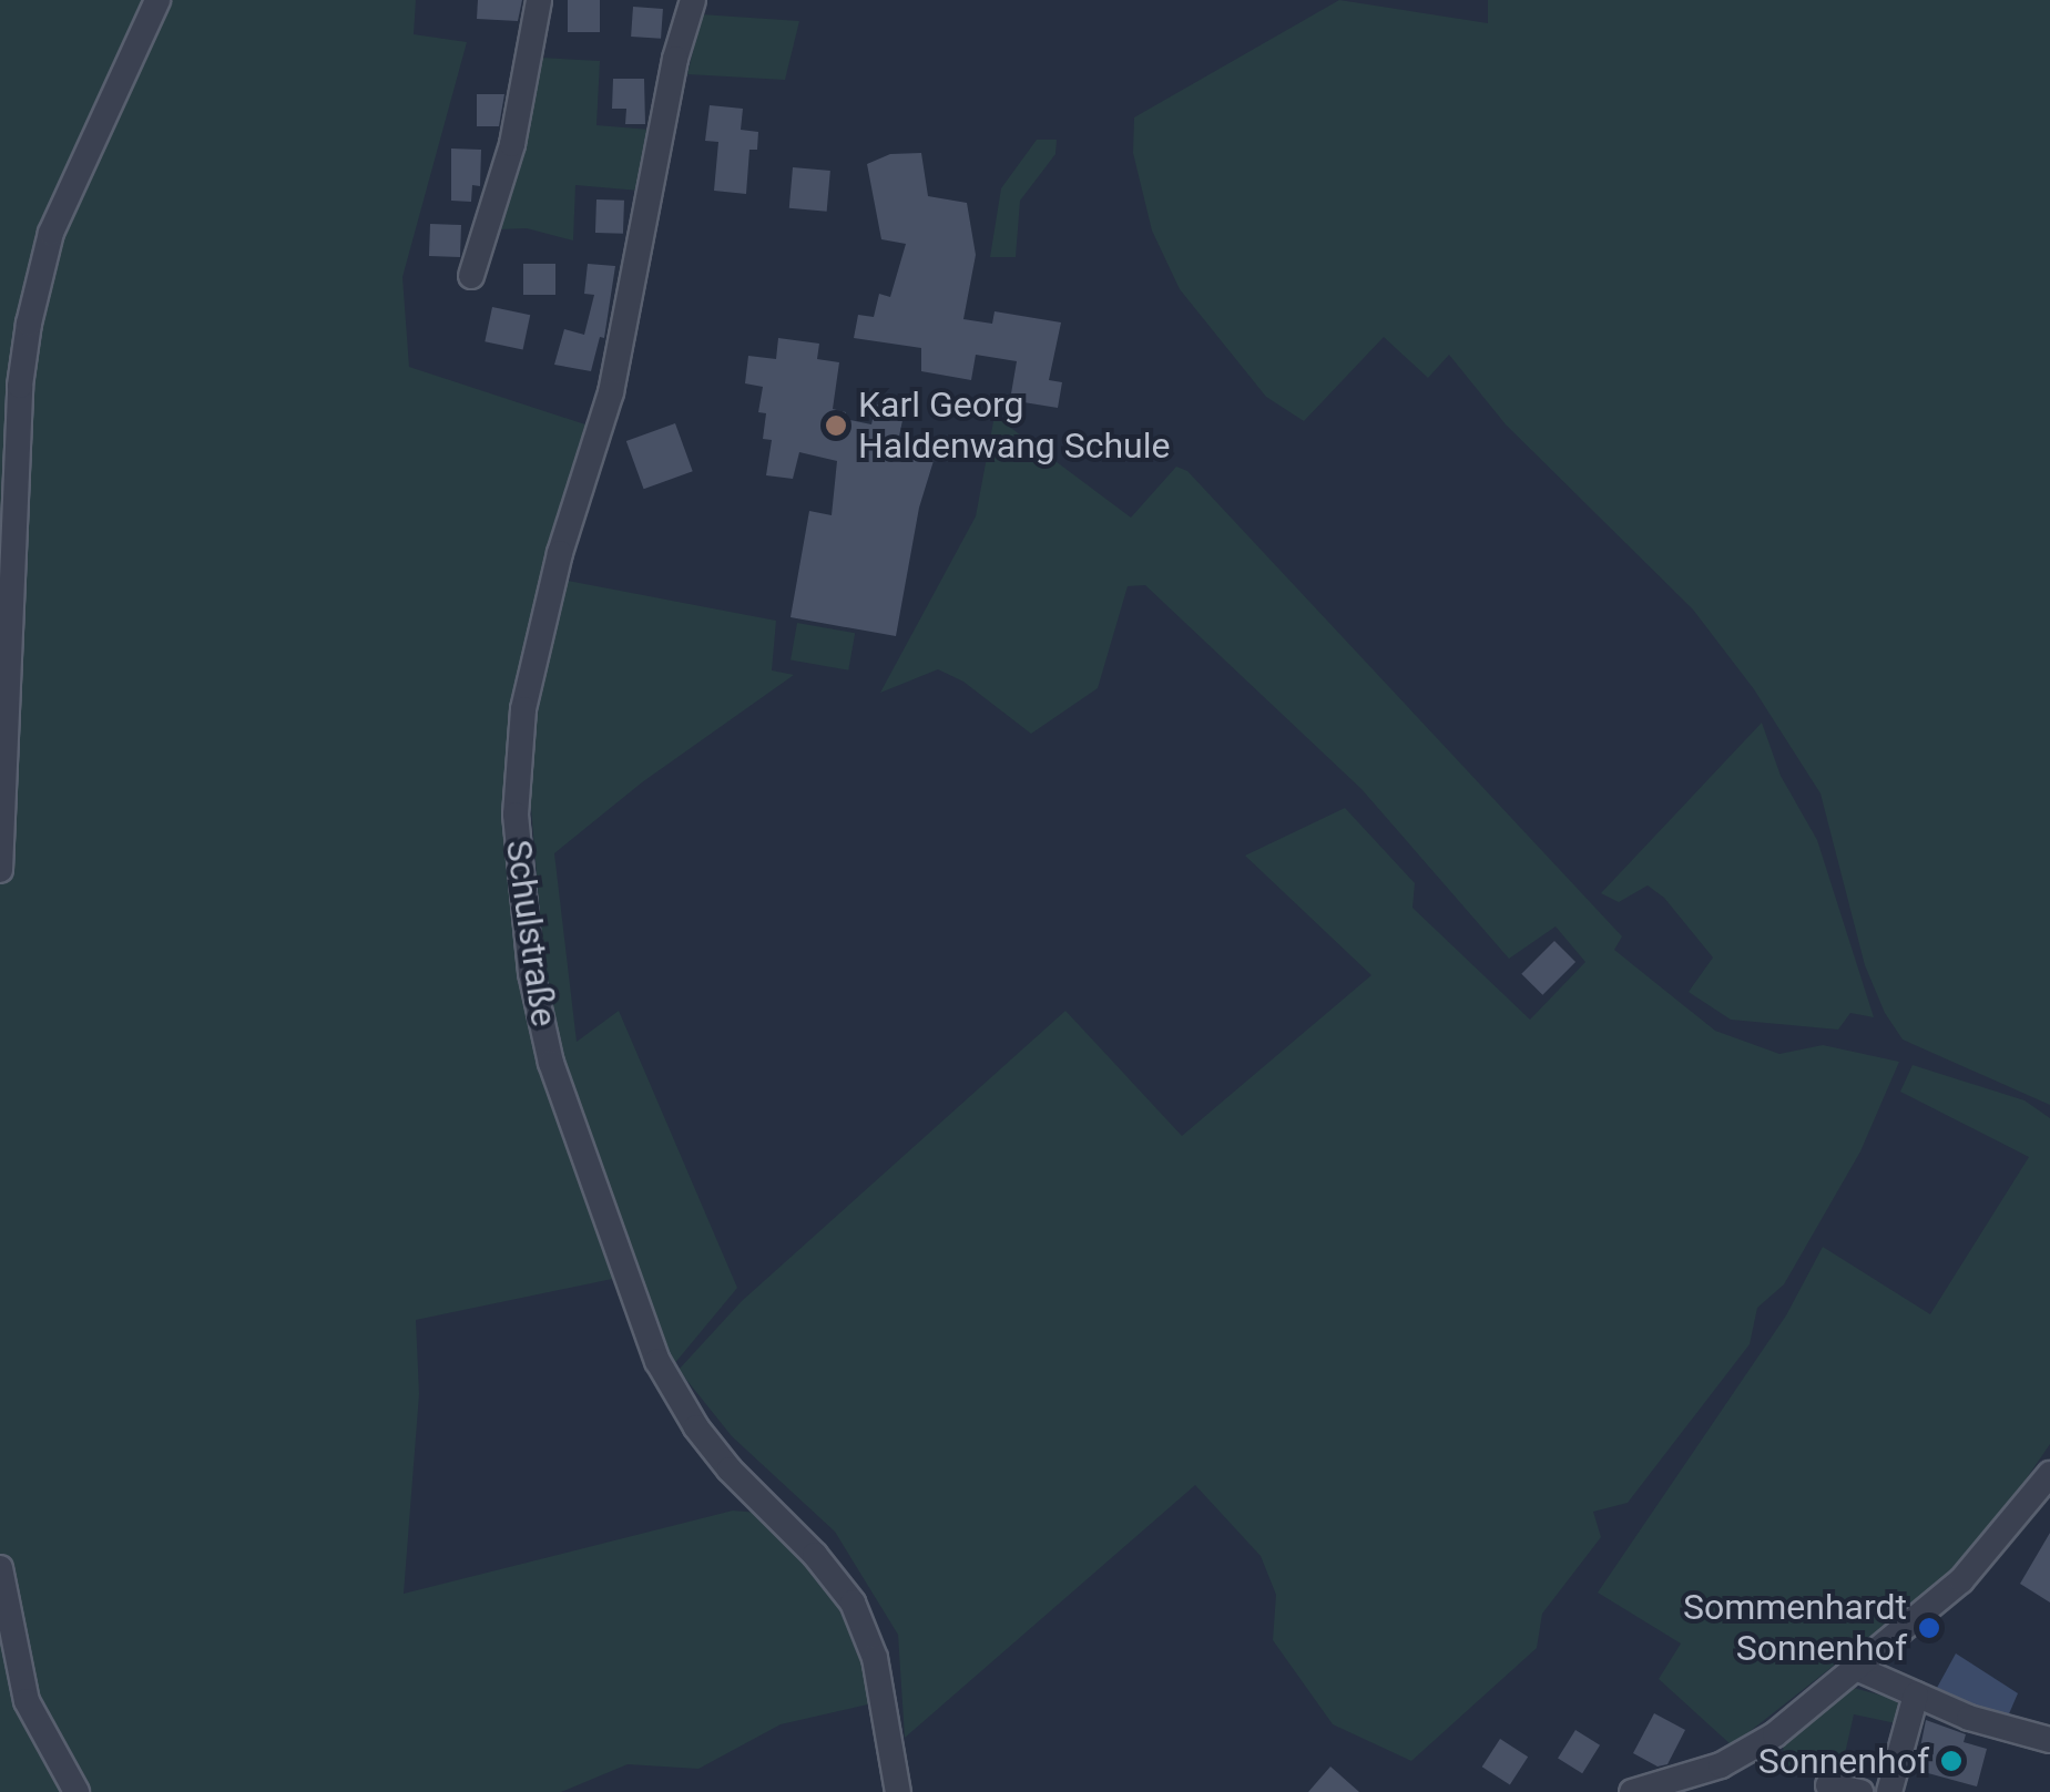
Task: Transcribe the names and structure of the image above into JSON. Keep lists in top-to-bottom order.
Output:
{
  "streets": {
    "street": ["Schulstraße"]
  },
  "places": ["Karl Georg Haldenwang Schule", "Sommenhardt Sonnenhof", "Sonnenhof"]
}
